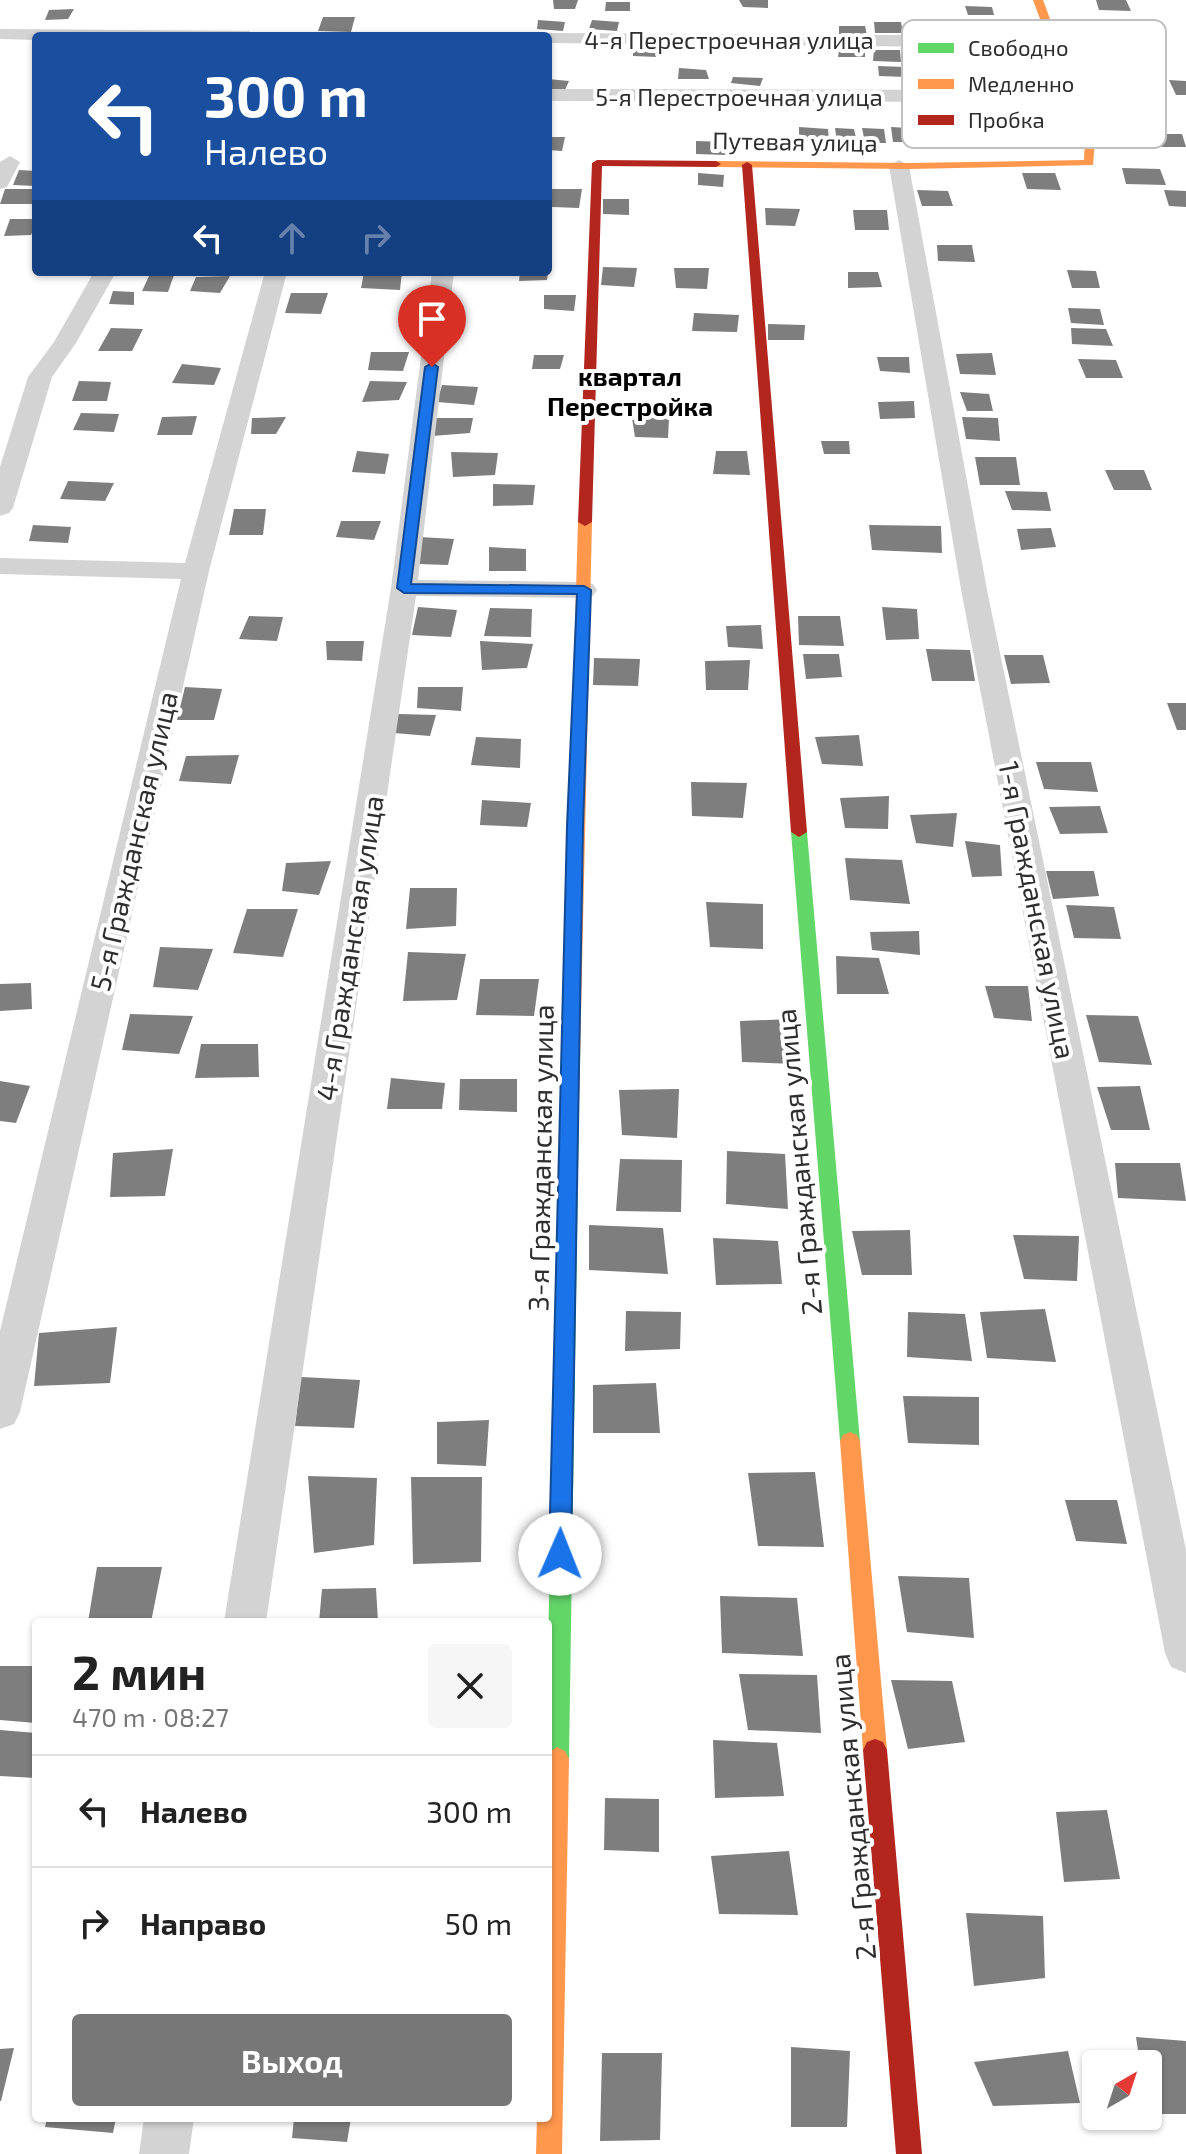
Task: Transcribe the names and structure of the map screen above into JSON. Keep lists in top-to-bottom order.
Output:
{
  "streets": {
    "street": [
      "4-я Перестроечная улица",
      "5-я Перестроечная улица",
      "Путевая улица",
      "5-я Гражданская улица",
      "1-я Гражданская улица",
      "4-я Гражданская улица",
      "3-я Гражданская улица",
      "2-я Гражданская улица"
    ]
  },
  "crossings": [
    ["Путевая улица", "1-я Гражданская улица"],
    ["Путевая улица", "3-я Гражданская улица"],
    ["Путевая улица", "2-я Гражданская улица"]
  ],
  "districts": ["квартал Перестройка"],
  "legend": ["Свободно", "Медленно", "Пробка"],
  "north": "top right",
  "page": {
    "turn": ["300 m", "Налево"],
    "heading": ["2 мин", "470 m · 08:27"],
    "list": [
      {
        "name": "Налево",
        "value": "300 m"
      },
      {
        "name": "Направо",
        "value": "50 m"
      }
    ],
    "buttons": "Выход"
  }
}
